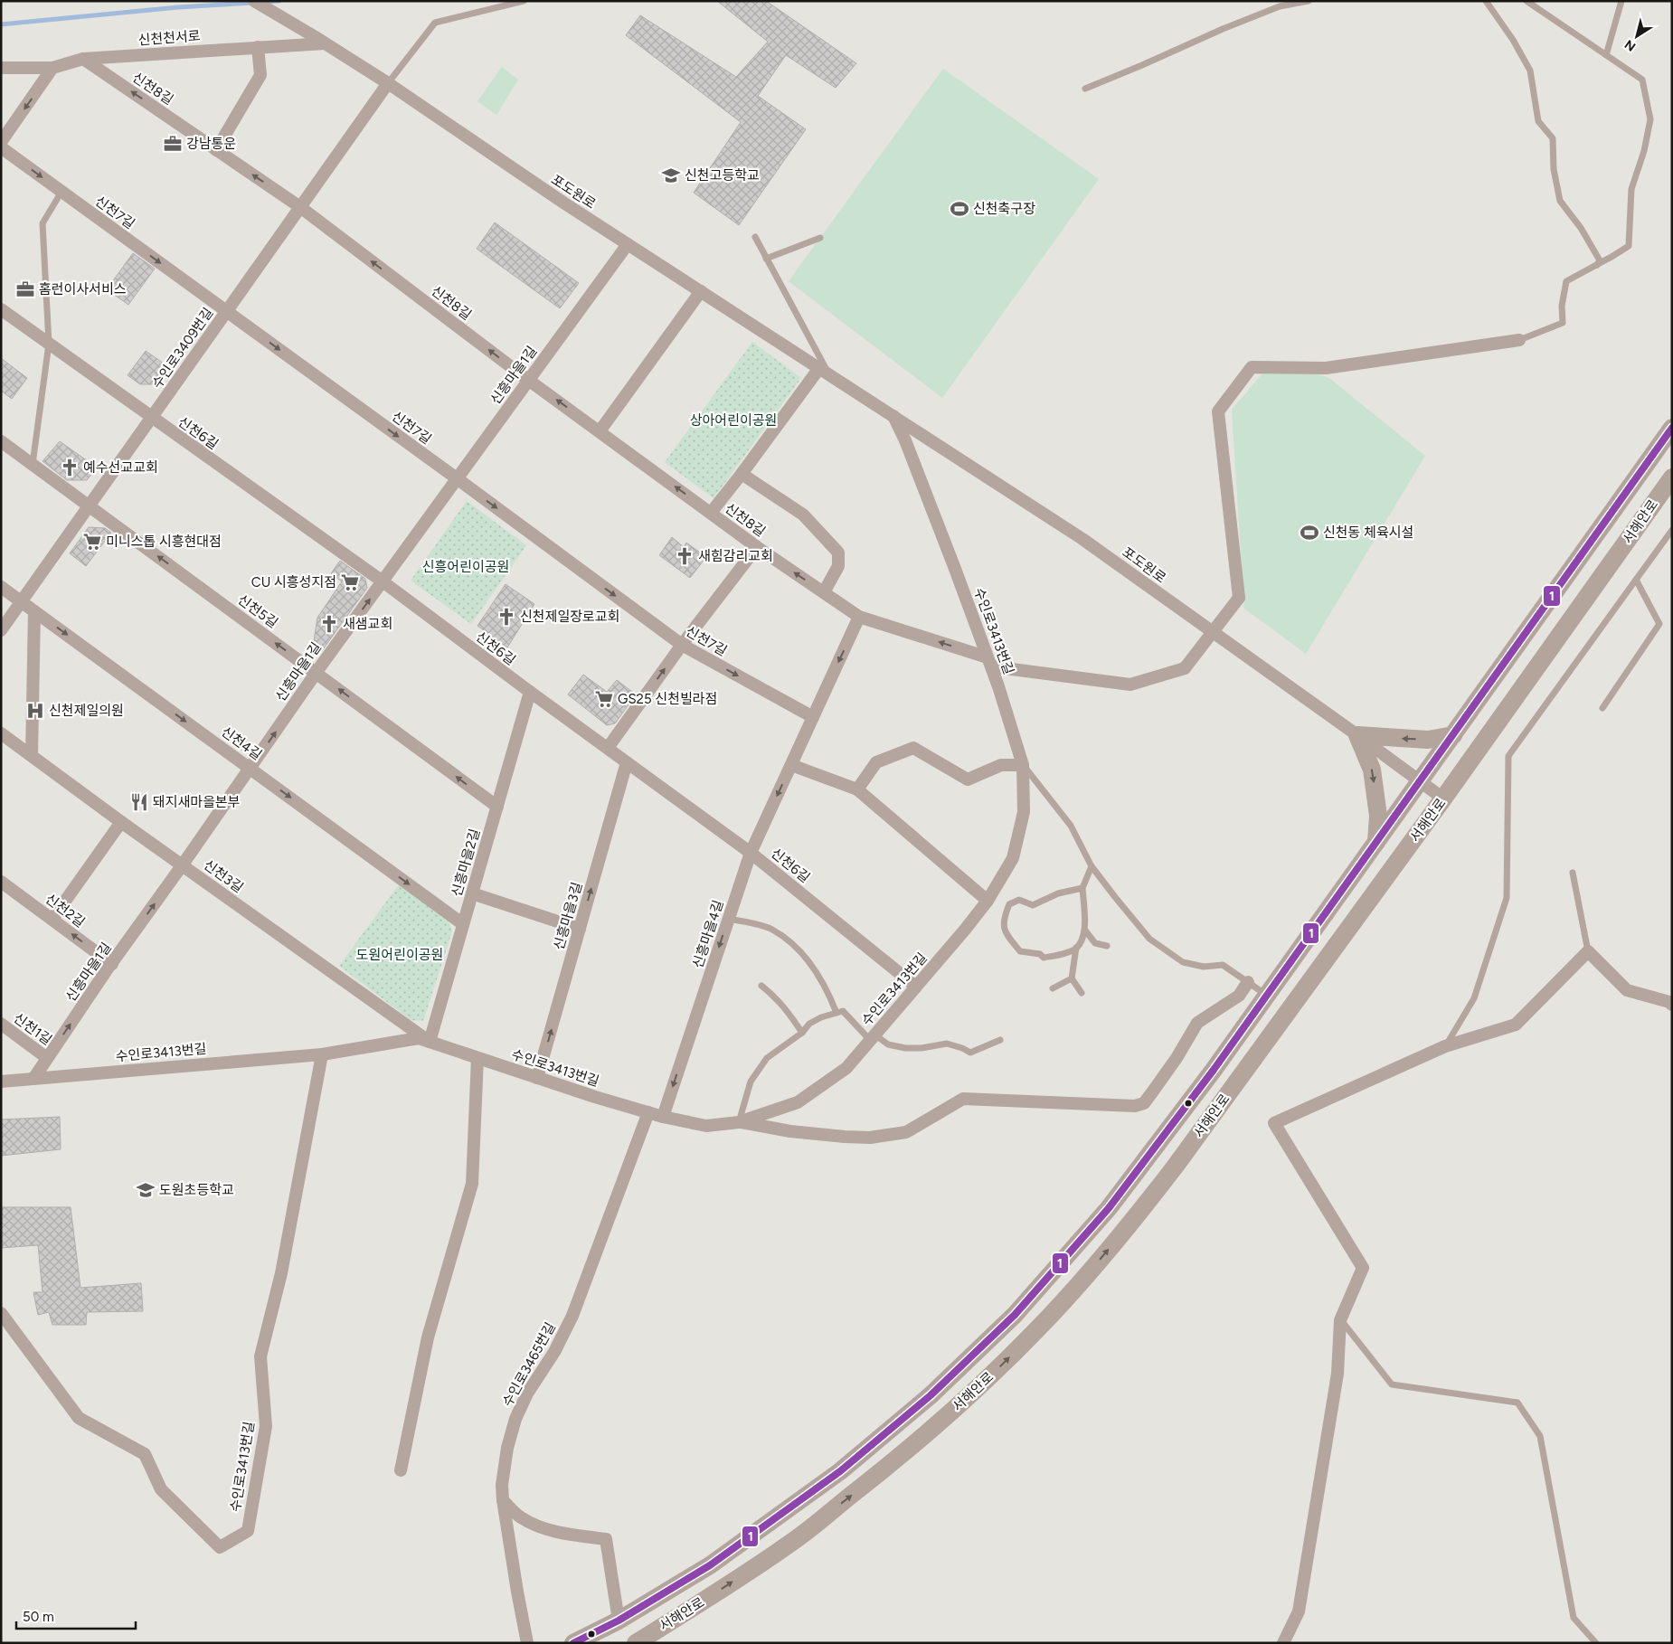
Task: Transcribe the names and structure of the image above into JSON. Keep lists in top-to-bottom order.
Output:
{
  "streets": {
    "main road": ["서해안로"],
    "street": [
      "신천천서로",
      "신천8길",
      "포도원로",
      "신천7길",
      "수인로3409번길",
      "신흥마을1길",
      "신천6길",
      "신천5길",
      "수인로3413번길",
      "신천4길",
      "신흥마을2길",
      "신천3길",
      "신천2길",
      "신흥마을3길",
      "신흥마을4길",
      "신천1길",
      "수인로3465번길"
    ]
  },
  "crossings": [
    ["신천천서로", "신천8길"],
    ["신천천서로", "포도원로"],
    ["신천8길", "수인로3409번길"],
    ["신천8길", "신흥마을1길"],
    ["신천8길", "수인로3413번길"],
    ["신천8길", "신흥마을4길"],
    ["포도원로", "수인로3409번길"],
    ["포도원로", "신흥마을1길"],
    ["포도원로", "서해안로"],
    ["포도원로", "수인로3413번길"],
    ["신천7길", "수인로3409번길"],
    ["신천7길", "신흥마을1길"],
    ["신천7길", "신흥마을4길"],
    ["수인로3409번길", "신천6길"],
    ["수인로3409번길", "신천5길"],
    ["수인로3409번길", "신천4길"],
    ["신흥마을1길", "신천6길"],
    ["신흥마을1길", "신천5길"],
    ["신흥마을1길", "수인로3413번길"],
    ["신흥마을1길", "신천4길"],
    ["신흥마을1길", "신천3길"],
    ["신흥마을1길", "신천2길"],
    ["신흥마을1길", "신천1길"],
    ["신천6길", "수인로3413번길"],
    ["신천6길", "신흥마을2길"],
    ["신천6길", "신흥마을3길"],
    ["신천6길", "신흥마을4길"],
    ["신천5길", "신흥마을2길"],
    ["수인로3413번길", "신흥마을2길"],
    ["수인로3413번길", "신천3길"],
    ["수인로3413번길", "신흥마을3길"],
    ["수인로3413번길", "신흥마을4길"],
    ["수인로3413번길", "수인로3465번길"],
    ["신천4길", "신흥마을2길"],
    ["신흥마을2길", "신천3길"]
  ],
  "one_way": [
    "신천8길",
    "신천7길",
    "신흥마을1길",
    "신천5길",
    "신천4길",
    "신천2길",
    "신흥마을3길",
    "신흥마을4길"
  ],
  "parks": ["상아어린이공원", "신흥어린이공원", "도원어린이공원"],
  "places": {
    "office": ["강남통운", "홈런이사서비스"],
    "school or university": ["신천고등학교", "도원초등학교"],
    "sports": ["신천축구장", "신천동 체육시설"],
    "church": [
      "예수선교교회",
      "새힘감리교회",
      "신천제일장로교회",
      "새샘교회"
    ],
    "supermarket": ["미니스톱 시흥현대점", "CU 시흥성지점", "GS25 신천빌라점"],
    "hospital": ["신천제일의원"],
    "restaurant": ["돼지새마을본부"]
  },
  "lines": ["transit line 1"],
  "scale_bar": "50 m",
  "north": "bottom left"
}
